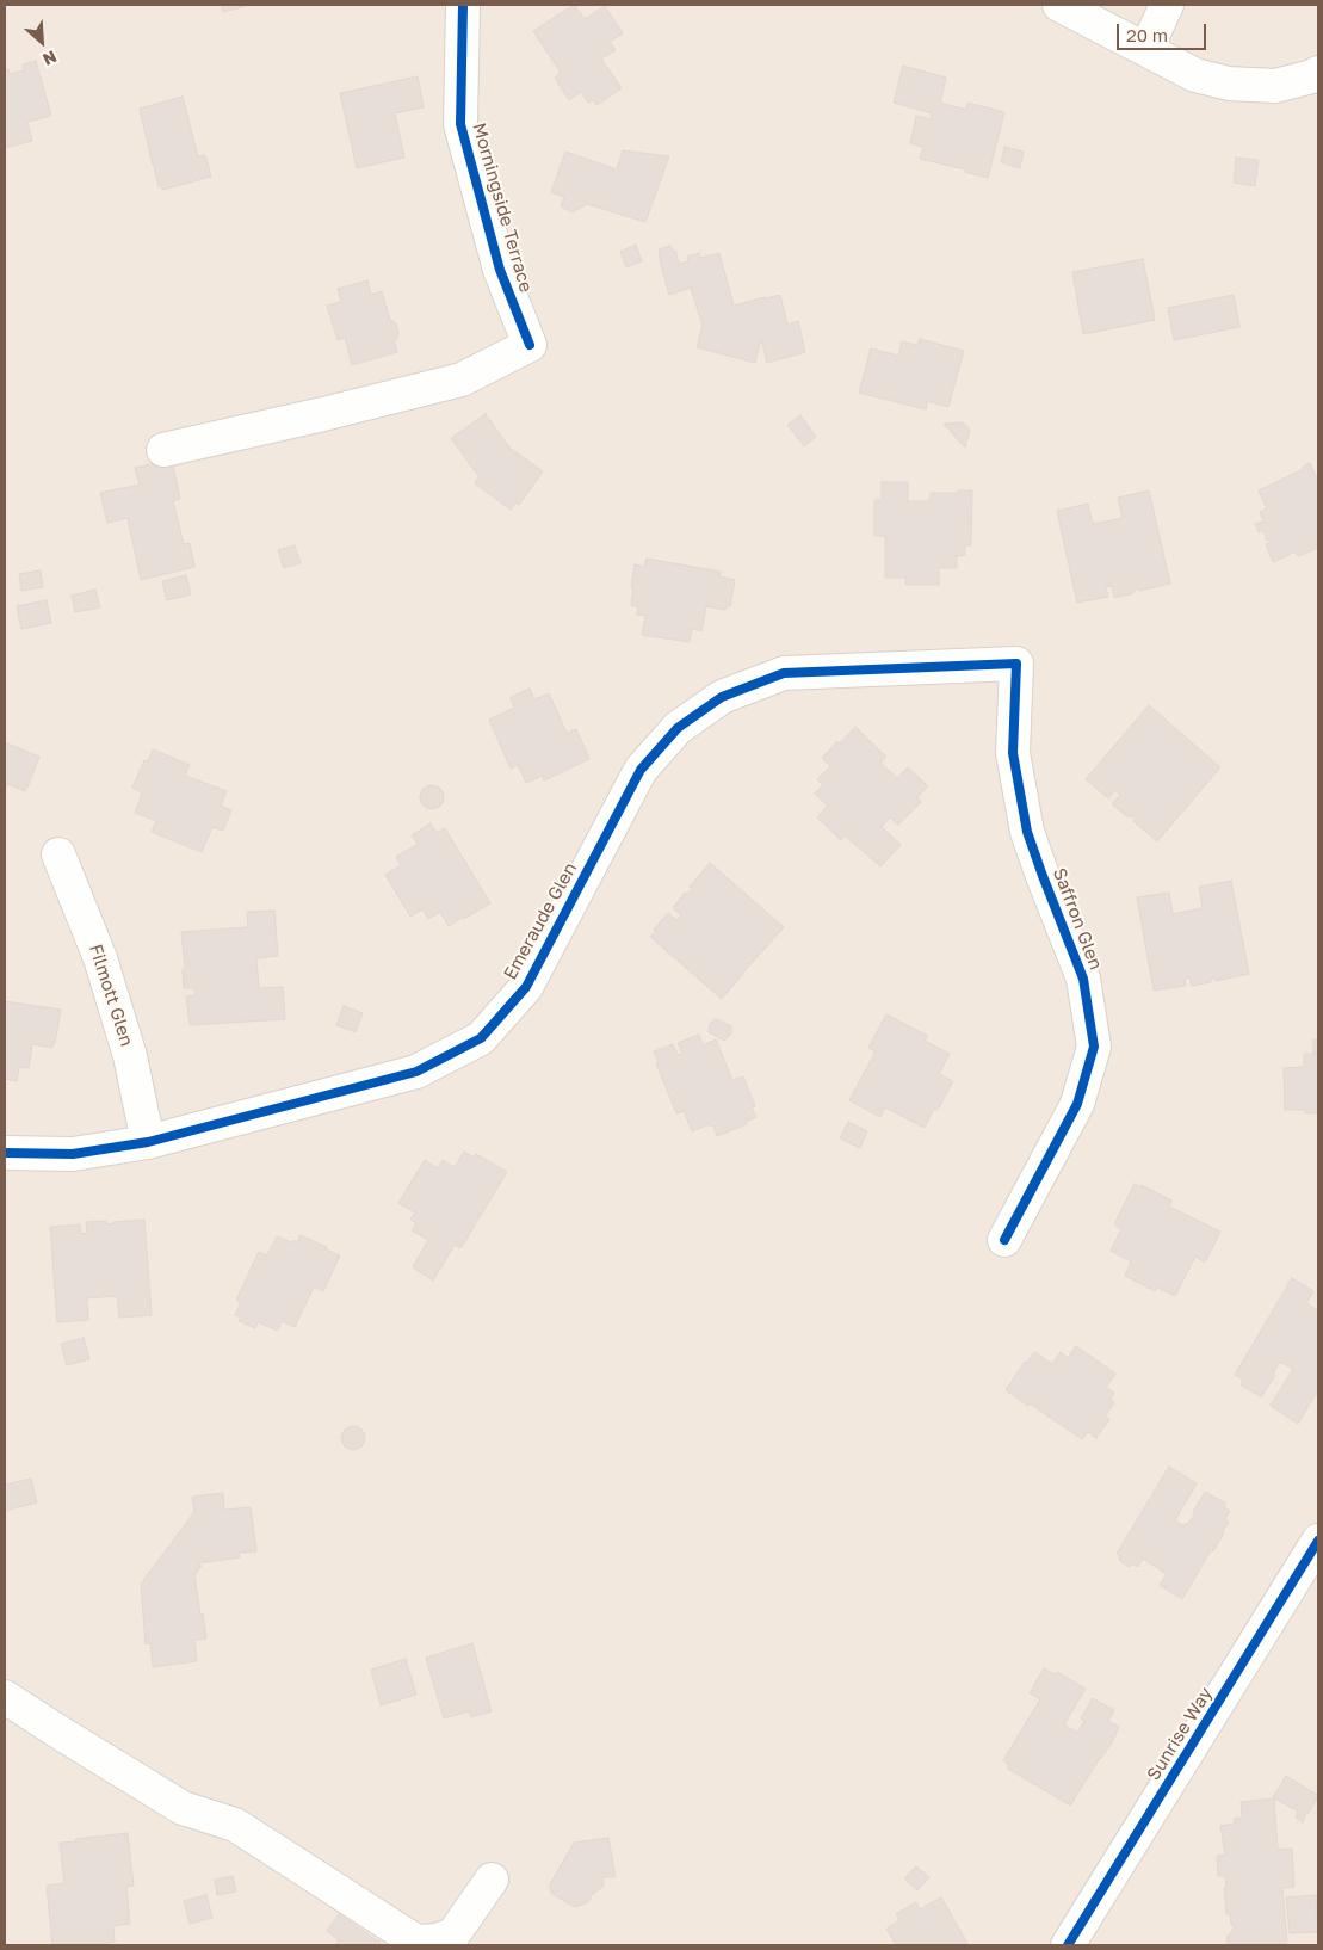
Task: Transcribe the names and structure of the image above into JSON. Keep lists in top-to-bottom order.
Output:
{
  "streets": {
    "street": [
      "Morningside Terrace",
      "Saffron Glen",
      "Emeraude Glen",
      "Filmott Glen",
      "Sunrise Way"
    ]
  },
  "crossings": [
    ["Saffron Glen", "Emeraude Glen"],
    ["Emeraude Glen", "Filmott Glen"]
  ],
  "scale_bar": "20 m",
  "north": "bottom right"
}
